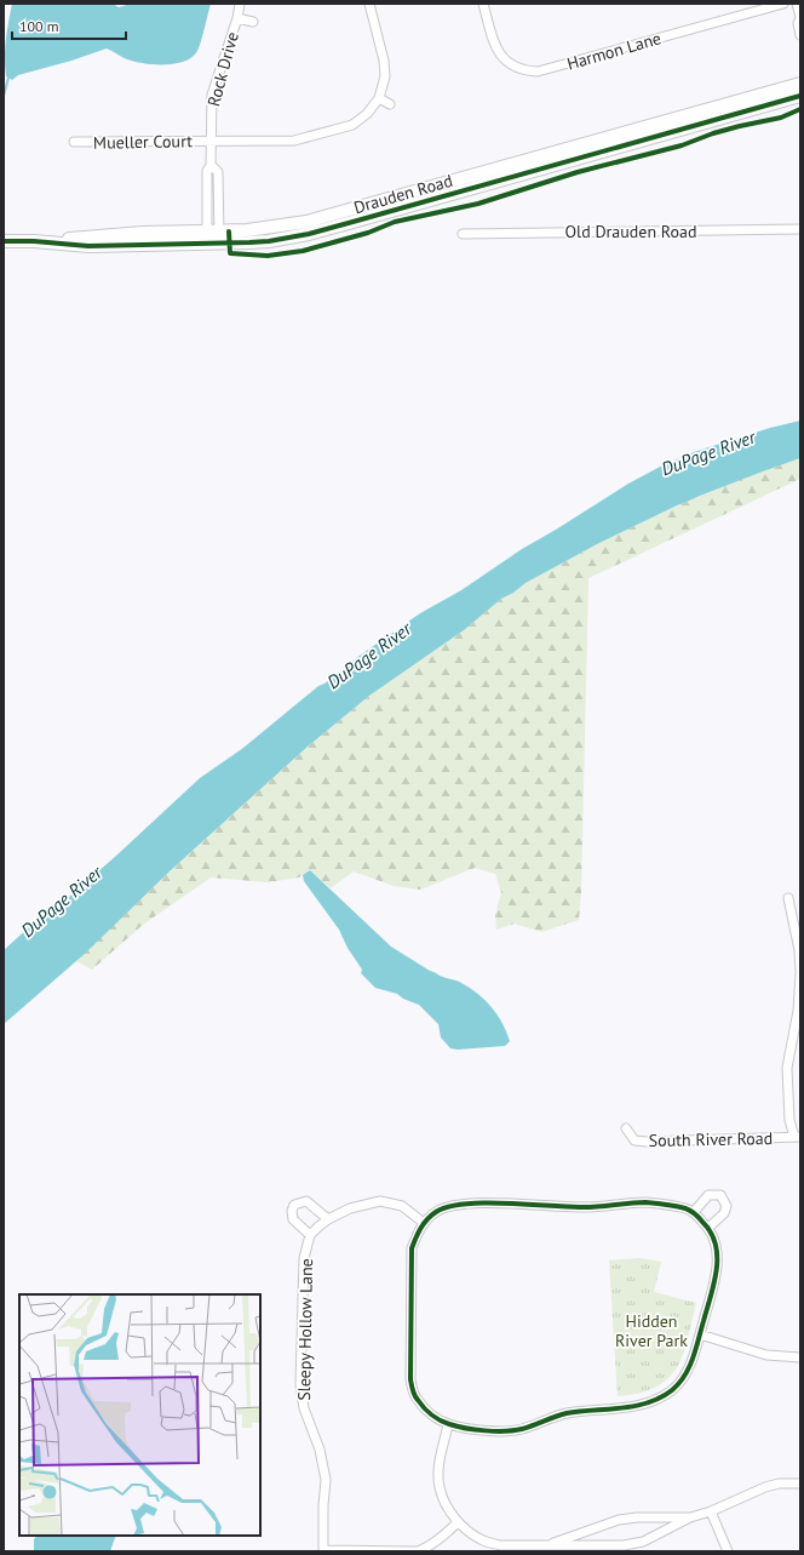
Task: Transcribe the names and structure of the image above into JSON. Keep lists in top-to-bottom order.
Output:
{
  "streets": {
    "street": [
      "Harmon Lane",
      "Rock Drive",
      "Mueller Court",
      "Drauden Road",
      "Old Drauden Road",
      "South River Road",
      "Sleepy Hollow Lane"
    ]
  },
  "crossings": [
    ["Rock Drive", "Mueller Court"],
    ["Rock Drive", "Drauden Road"]
  ],
  "water": ["DuPage River"],
  "parks": ["Hidden River Park"],
  "scale_bar": "100 m"
}
